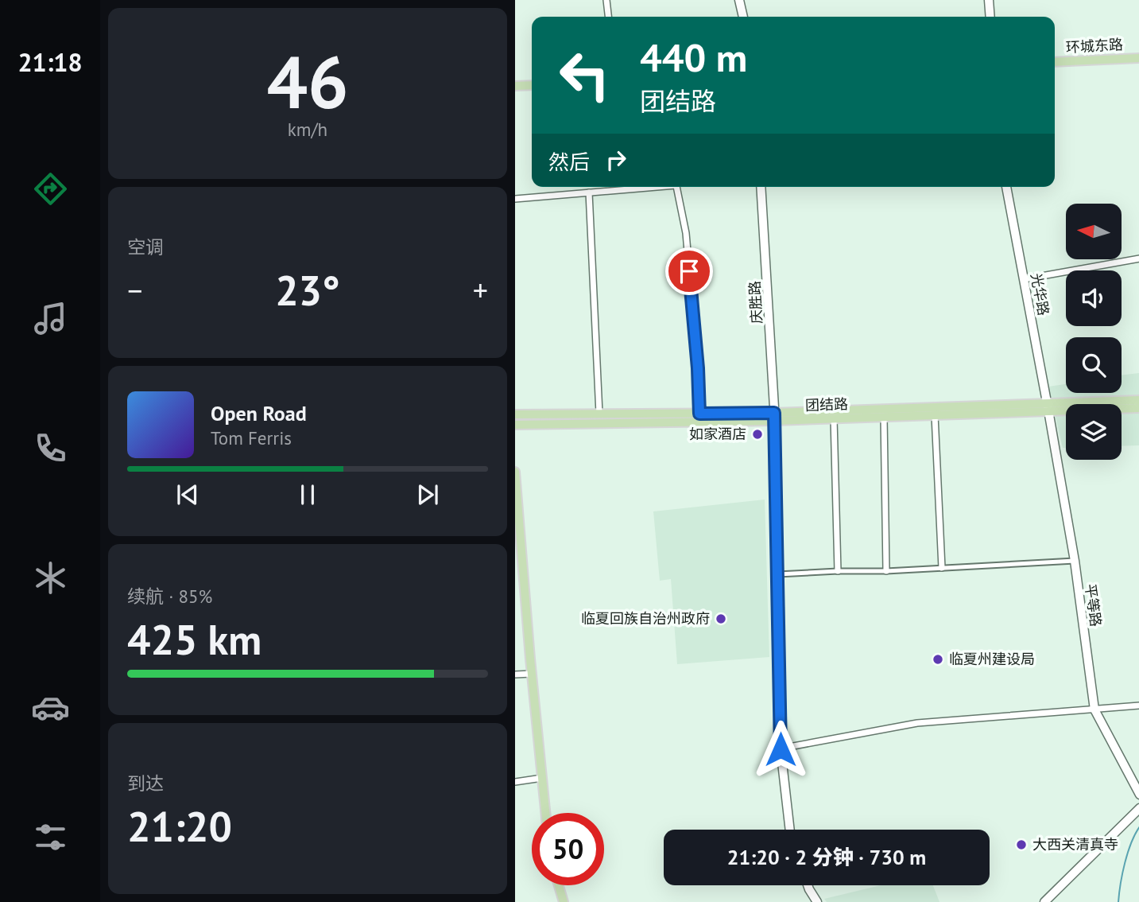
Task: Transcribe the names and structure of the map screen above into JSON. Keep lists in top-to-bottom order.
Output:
{
  "streets": {
    "main road": [
      "环城东路",
      "光华路",
      "庆胜路",
      "团结路",
      "平等路"
    ]
  },
  "crossings": [
    ["光华路", "团结路"],
    ["光华路", "平等路"],
    ["庆胜路", "团结路"],
    ["团结路", "平等路"]
  ],
  "places": [
    "如家酒店",
    "临夏回族自治州政府",
    "临夏州建设局",
    "大西关清真寺"
  ],
  "north": "left",
  "page": {
    "tabs": "21:18",
    "tile": [
      ["46", "km/h"],
      "空调",
      ["续航 · 85%", "425 km"],
      ["到达", "21:20"]
    ],
    "turn": ["440 m", "团结路"],
    "then": "然后",
    "heat": ["−", "23°", "+"],
    "song": ["Open Road", "Tom Ferris"],
    "limit": "50",
    "trip": "21:20 · 2 分钟 · 730 m"
  }
}
